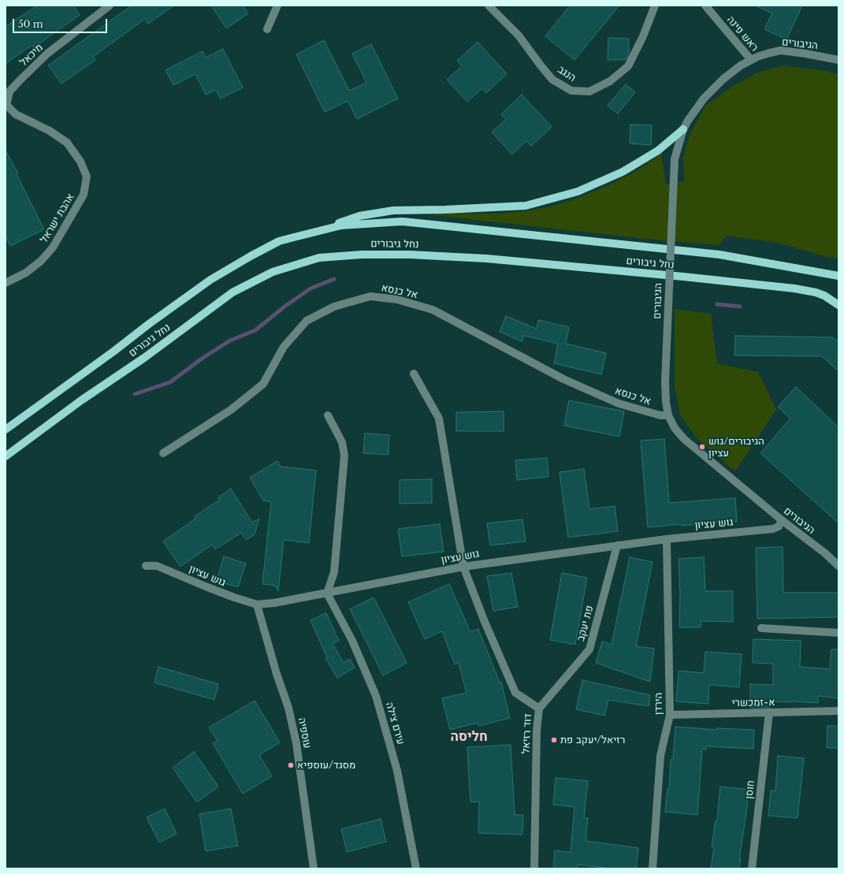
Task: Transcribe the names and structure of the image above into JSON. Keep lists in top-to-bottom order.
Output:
{
  "streets": {
    "main road": ["נחל גיבורים"],
    "street": [
      "ראש פינה",
      "הגיבורים",
      "מיכאל",
      "הנגב",
      "אהבת ישראל",
      "אל כנסא",
      "גוש עציון",
      "פת יעקב",
      "א-זמכשרי",
      "הירדן",
      "עירם צילה",
      "עוספיה",
      "דוד רזיאל",
      "חוסן"
    ]
  },
  "crossings": [
    ["ראש פינה", "הגיבורים"],
    ["הגיבורים", "אל כנסא"],
    ["הגיבורים", "גוש עציון"],
    ["מיכאל", "אהבת ישראל"],
    ["גוש עציון", "פת יעקב"],
    ["גוש עציון", "הירדן"],
    ["גוש עציון", "עירם צילה"],
    ["גוש עציון", "עוספיה"],
    ["גוש עציון", "דוד רזיאל"],
    ["פת יעקב", "דוד רזיאל"],
    ["א-זמכשרי", "הירדן"],
    ["א-זמכשרי", "חוסן"]
  ],
  "districts": ["חליסה"],
  "places": ["הגיבורים/גוש עציון", "רזיאל/יעקב פת", "מסגד/עוספיא"],
  "scale_bar": "50 m"
}
